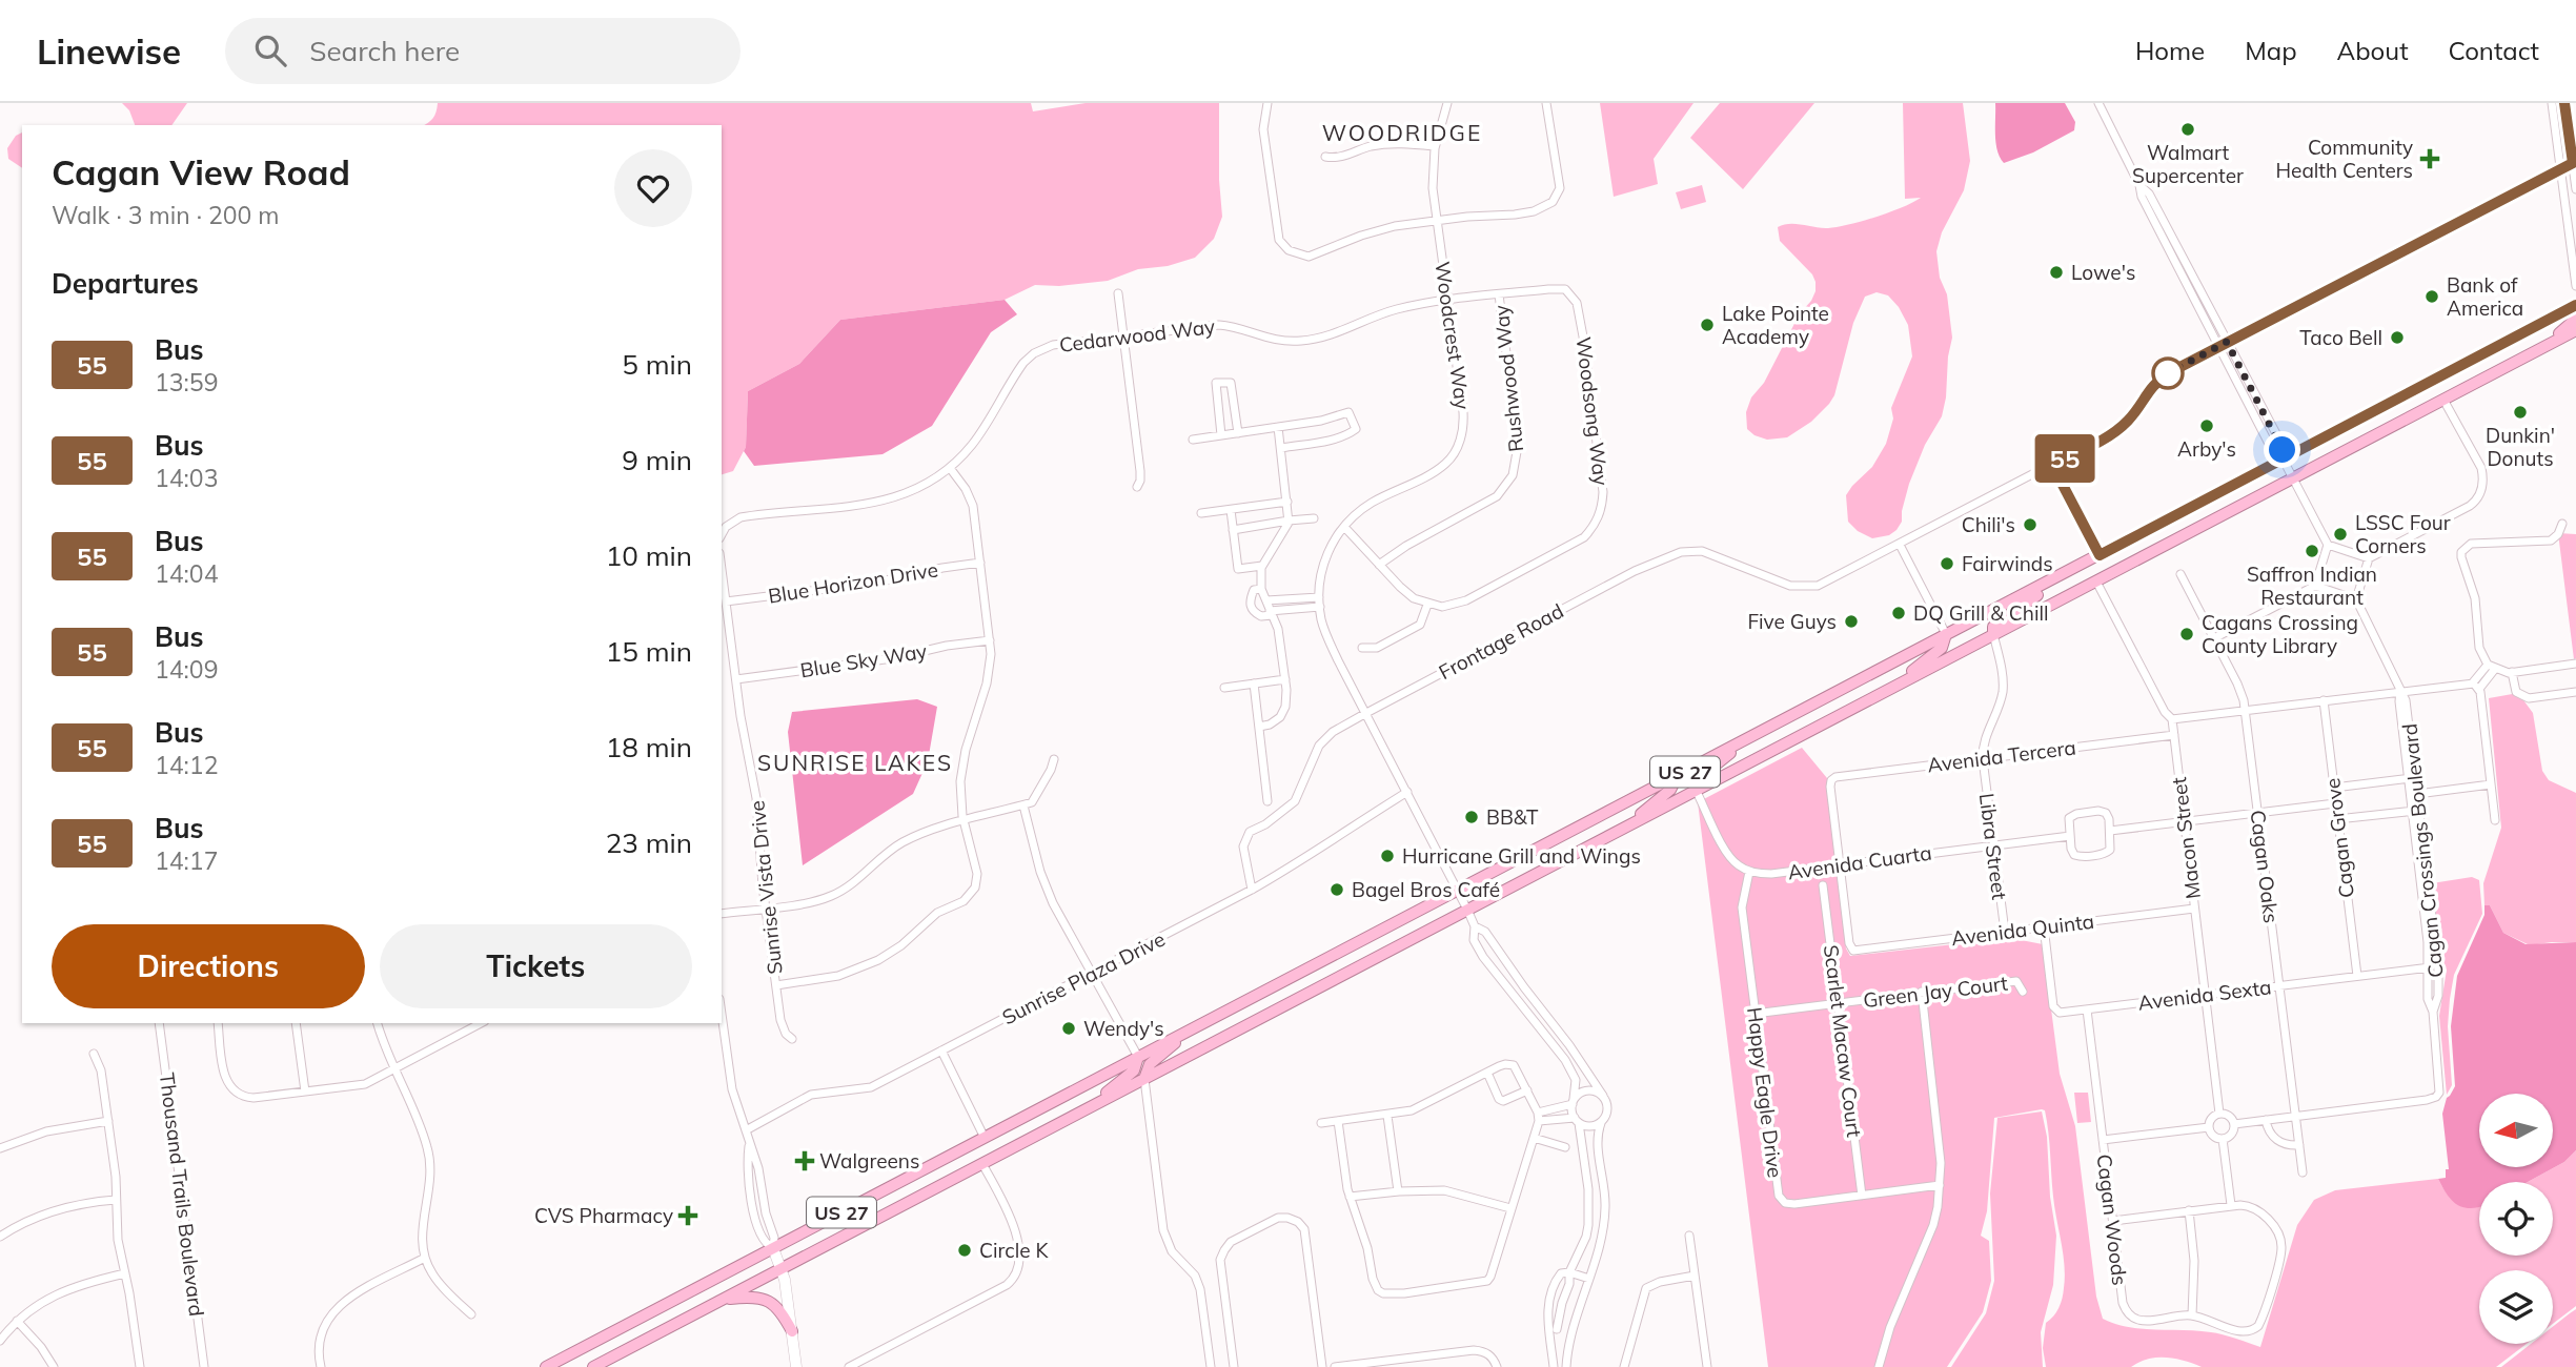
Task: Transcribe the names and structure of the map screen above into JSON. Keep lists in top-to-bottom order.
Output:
{
  "streets": {
    "highway": ["US 27"],
    "street": [
      "Cedarwood Way",
      "Woodcrest Way",
      "Rushwood Way",
      "Woodsong Way",
      "Blue Horizon Drive",
      "Frontage Road",
      "Blue Sky Way",
      "Avenida Tercera",
      "Macon Street",
      "Cagan Grove",
      "Libra Street",
      "Cagan Crossings Boulevard",
      "Avenida Cuarta",
      "Cagan Oaks",
      "Sunrise Vista Drive",
      "Avenida Quinta",
      "Sunrise Plaza Drive",
      "Green Jay Court",
      "Avenida Sexta",
      "Scarlet Macaw Court",
      "Happy Eagle Drive",
      "Thousand Trails Boulevard",
      "Cagan Woods"
    ]
  },
  "crossings": [
    ["Cedarwood Way", "Woodcrest Way"],
    ["Cedarwood Way", "Woodsong Way"],
    ["Woodcrest Way", "Woodsong Way"],
    ["Woodcrest Way", "Frontage Road"],
    ["Woodcrest Way", "US 27"],
    ["Woodcrest Way", "Sunrise Plaza Drive"],
    ["Rushwood Way", "Woodsong Way"],
    ["Blue Horizon Drive", "Sunrise Vista Drive"],
    ["Frontage Road", "Sunrise Plaza Drive"],
    ["Blue Sky Way", "Sunrise Vista Drive"],
    ["Avenida Tercera", "Macon Street"],
    ["Avenida Tercera", "Libra Street"],
    ["Avenida Tercera", "Avenida Cuarta"],
    ["Avenida Tercera", "Avenida Quinta"],
    ["US 27", "Macon Street"],
    ["US 27", "Libra Street"],
    ["Macon Street", "Cagan Crossings Boulevard"],
    ["Macon Street", "Avenida Quinta"],
    ["Macon Street", "Avenida Sexta"],
    ["Cagan Grove", "Avenida Sexta"],
    ["Libra Street", "Avenida Cuarta"],
    ["Libra Street", "Avenida Quinta"],
    ["Cagan Crossings Boulevard", "Cagan Oaks"],
    ["Cagan Crossings Boulevard", "Avenida Sexta"],
    ["Avenida Cuarta", "Avenida Quinta"],
    ["Avenida Cuarta", "Happy Eagle Drive"],
    ["Cagan Oaks", "Avenida Sexta"],
    ["Avenida Quinta", "Avenida Sexta"],
    ["Green Jay Court", "Scarlet Macaw Court"],
    ["Green Jay Court", "Happy Eagle Drive"],
    ["Avenida Sexta", "Cagan Woods"],
    ["Scarlet Macaw Court", "Happy Eagle Drive"]
  ],
  "districts": ["WOODRIDGE", "SUNRISE LAKES"],
  "places": {
    "other": [
      "Walmart Supercenter",
      "Lowe's",
      "Bank of America",
      "Lake Pointe Academy",
      "Taco Bell",
      "Dunkin' Donuts",
      "Arby's",
      "Chili's",
      "LSSC Four Corners",
      "Saffron Indian Restaurant",
      "Fairwinds",
      "DQ Grill & Chill",
      "Five Guys",
      "Cagans Crossing County Library",
      "BB&T",
      "Hurricane Grill and Wings",
      "Bagel Bros Café",
      "Wendy's",
      "Circle K"
    ],
    "health": ["Community Health Centers", "Walgreens", "CVS Pharmacy"]
  },
  "lines": ["bus line 55"],
  "north": "left",
  "page": {
    "header": "Linewise",
    "search": "Search here",
    "nav": [
      "Home",
      "Map",
      "About",
      "Contact"
    ],
    "on_map": "55",
    "heading": [
      ["Cagan View Road", "Walk · 3 min · 200 m"],
      "Departures"
    ],
    "list": [
      {
        "mark": "55",
        "name": "Bus",
        "note": "13:59",
        "value": "5 min"
      },
      {
        "mark": "55",
        "name": "Bus",
        "note": "14:03",
        "value": "9 min"
      },
      {
        "mark": "55",
        "name": "Bus",
        "note": "14:04",
        "value": "10 min"
      },
      {
        "mark": "55",
        "name": "Bus",
        "note": "14:09",
        "value": "15 min"
      },
      {
        "mark": "55",
        "name": "Bus",
        "note": "14:12",
        "value": "18 min"
      },
      {
        "mark": "55",
        "name": "Bus",
        "note": "14:17",
        "value": "23 min"
      }
    ],
    "buttons": ["Directions", "Tickets"]
  }
}
